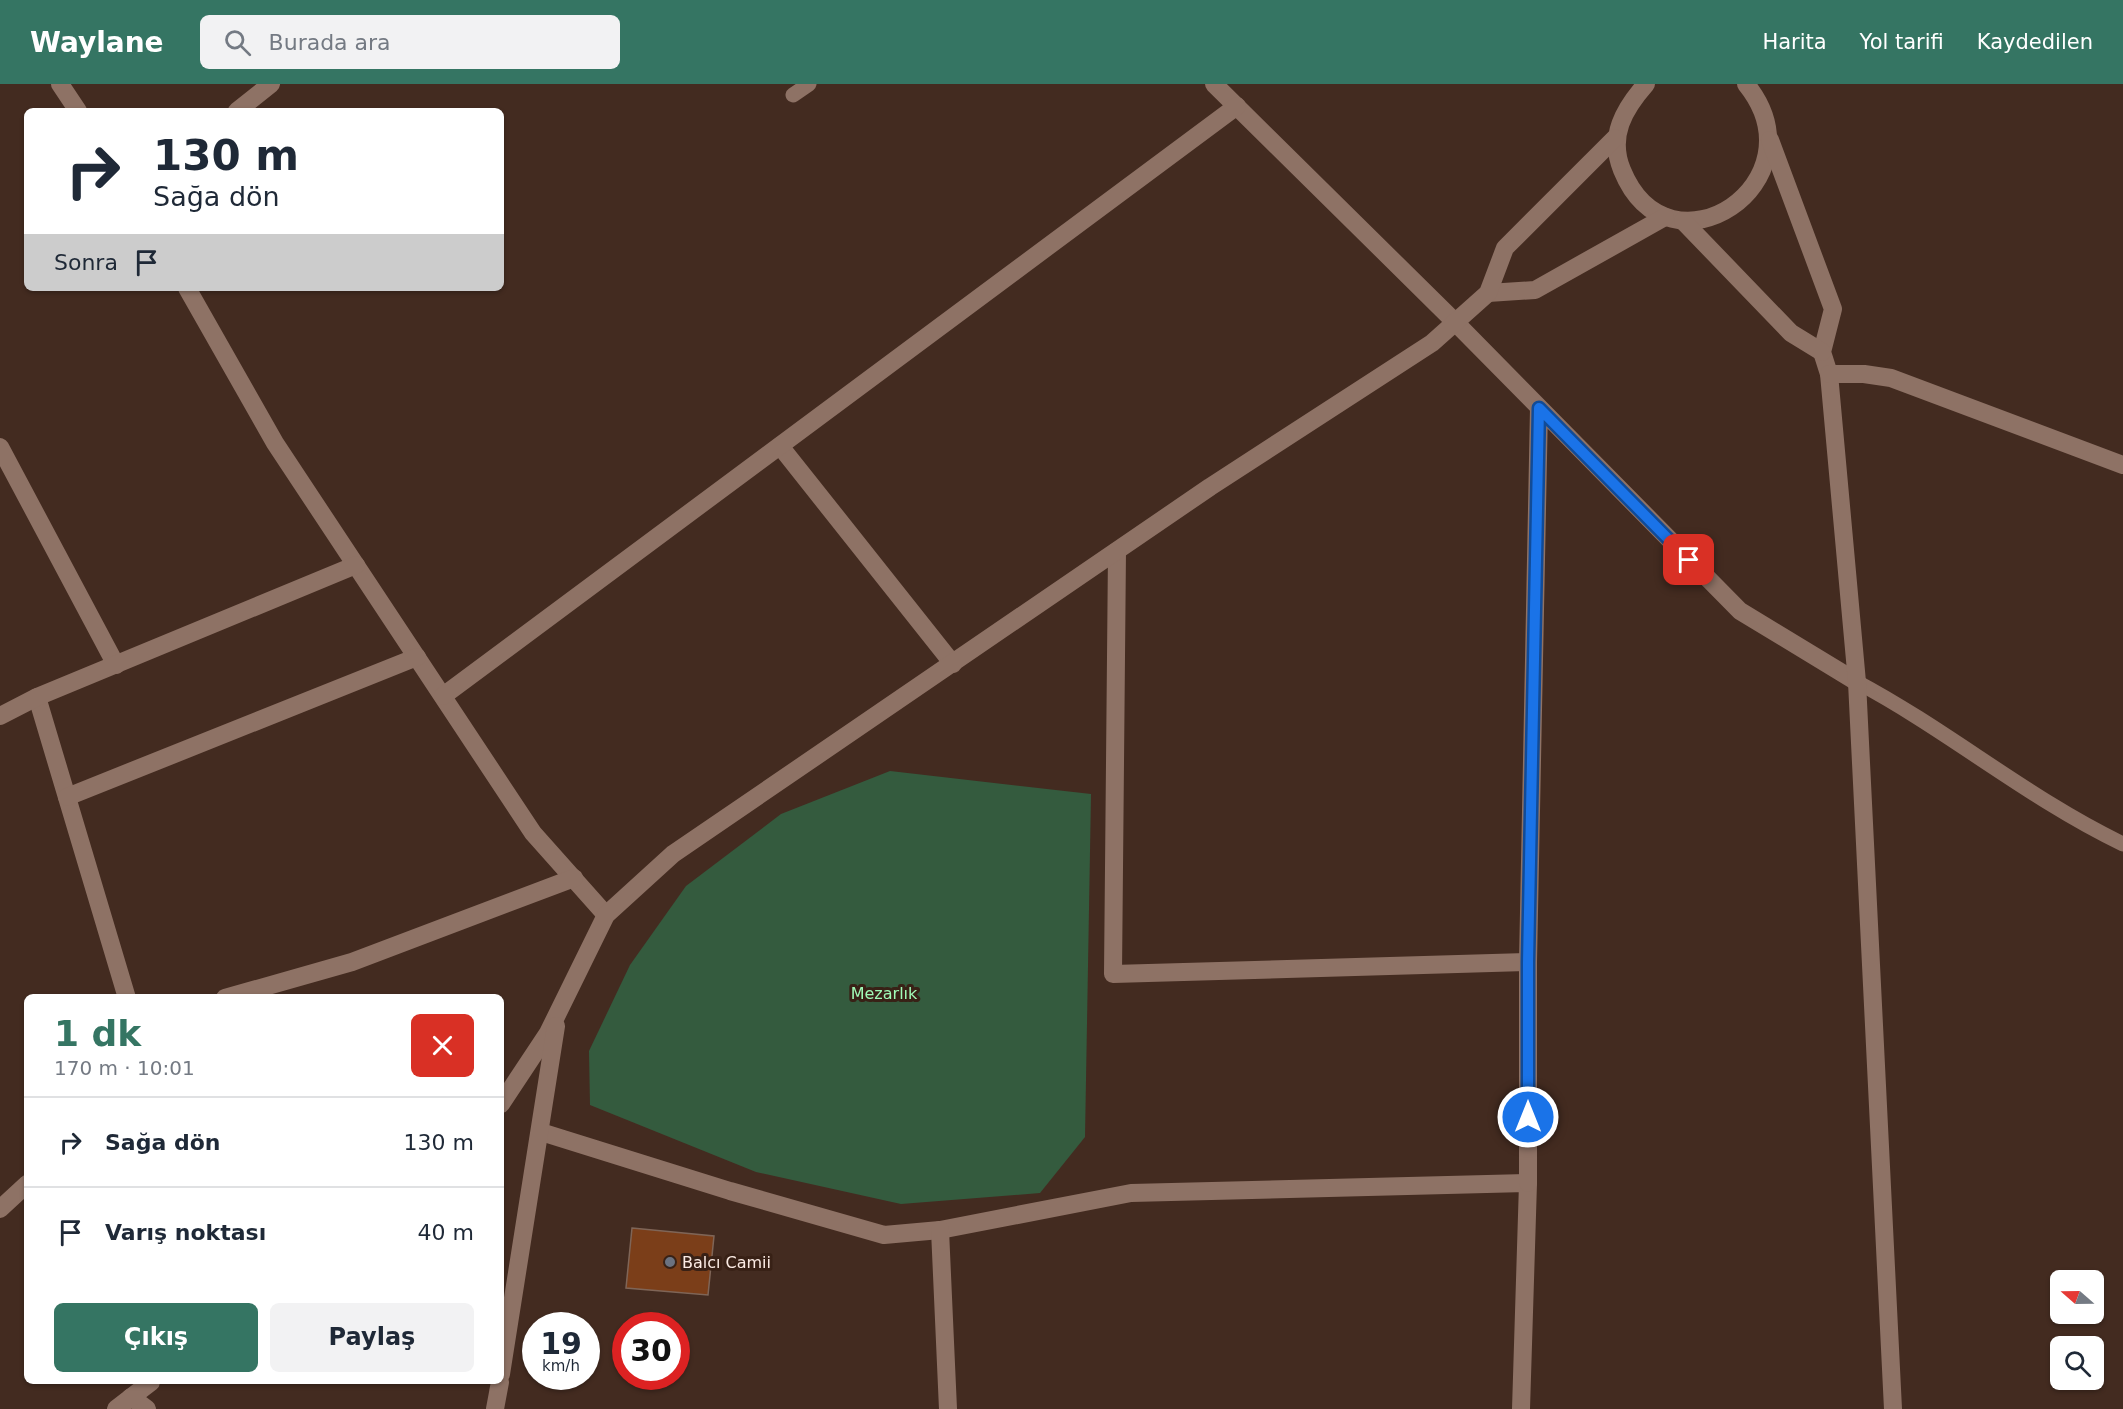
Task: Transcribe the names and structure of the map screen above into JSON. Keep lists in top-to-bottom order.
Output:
{
  "parks": ["Mezarlık"],
  "places": ["Balcı Camii"],
  "north": "left",
  "page": {
    "header": "Waylane",
    "search": "Burada ara",
    "nav": ["Harita", "Yol tarifi", "Kaydedilen"],
    "turn": ["130 m", "Sağa dön"],
    "then": "Sonra",
    "heading": ["1 dk", "170 m · 10:01"],
    "list": [
      {
        "name": "Sağa dön",
        "value": "130 m"
      },
      {
        "name": "Varış noktası",
        "value": "40 m"
      }
    ],
    "buttons": ["Çıkış", "Paylaş"],
    "speed": "19 km/h",
    "limit": "30"
  }
}
